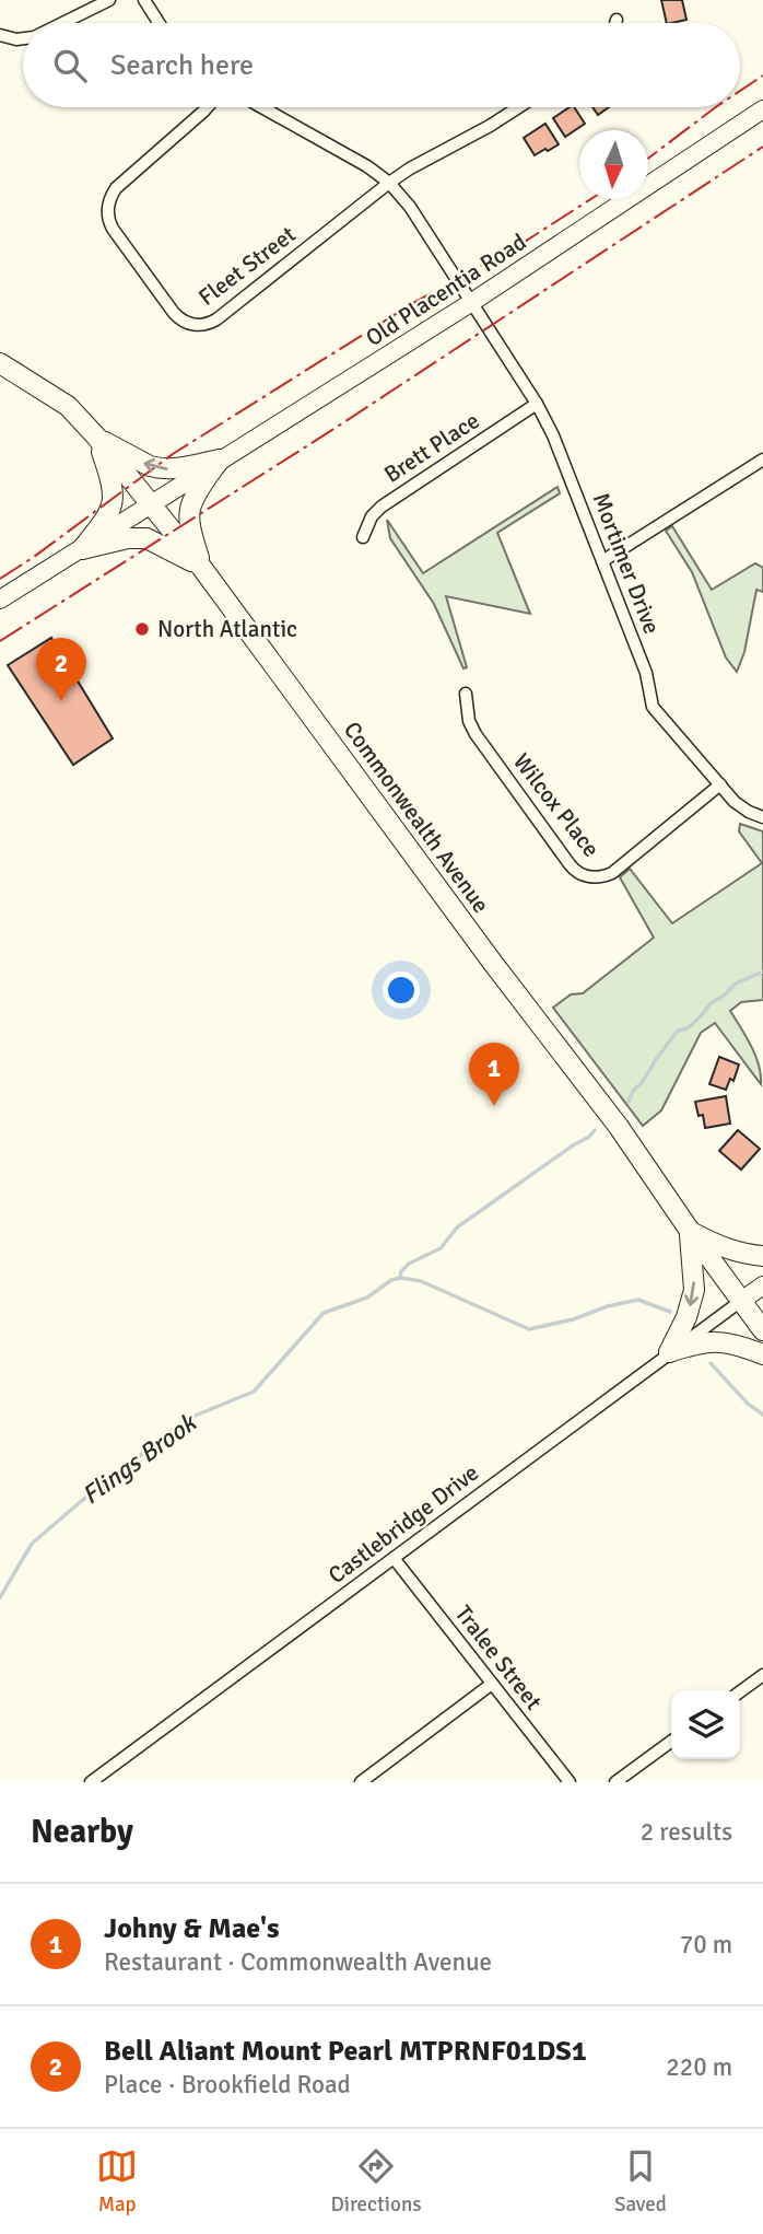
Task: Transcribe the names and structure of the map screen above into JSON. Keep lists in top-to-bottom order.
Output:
{
  "streets": {
    "main road": ["Old Placentia Road", "Commonwealth Avenue"],
    "street": [
      "Fleet Street",
      "Brett Place",
      "Mortimer Drive",
      "Wilcox Place",
      "Castlebridge Drive",
      "Tralee Street"
    ]
  },
  "crossings": [
    ["Fleet Street", "Mortimer Drive"],
    ["Old Placentia Road", "Mortimer Drive"],
    ["Old Placentia Road", "Commonwealth Avenue"],
    ["Brett Place", "Mortimer Drive"],
    ["Mortimer Drive", "Wilcox Place"],
    ["Commonwealth Avenue", "Castlebridge Drive"],
    ["Castlebridge Drive", "Tralee Street"]
  ],
  "water": ["Flings Brook"],
  "places": ["North Atlantic"],
  "north": "bottom",
  "page": {
    "search": "Search here",
    "pins": ["2", "1"],
    "heading": ["Nearby", "2 results"],
    "list": [
      {
        "mark": "1",
        "name": "Johny & Mae's",
        "note": "Restaurant · Commonwealth Avenue",
        "value": "70 m"
      },
      {
        "mark": "2",
        "name": "Bell Aliant Mount Pearl MTPRNF01DS1",
        "note": "Place · Brookfield Road",
        "value": "220 m"
      }
    ],
    "nav": ["Map", "Directions", "Saved"]
  }
}
